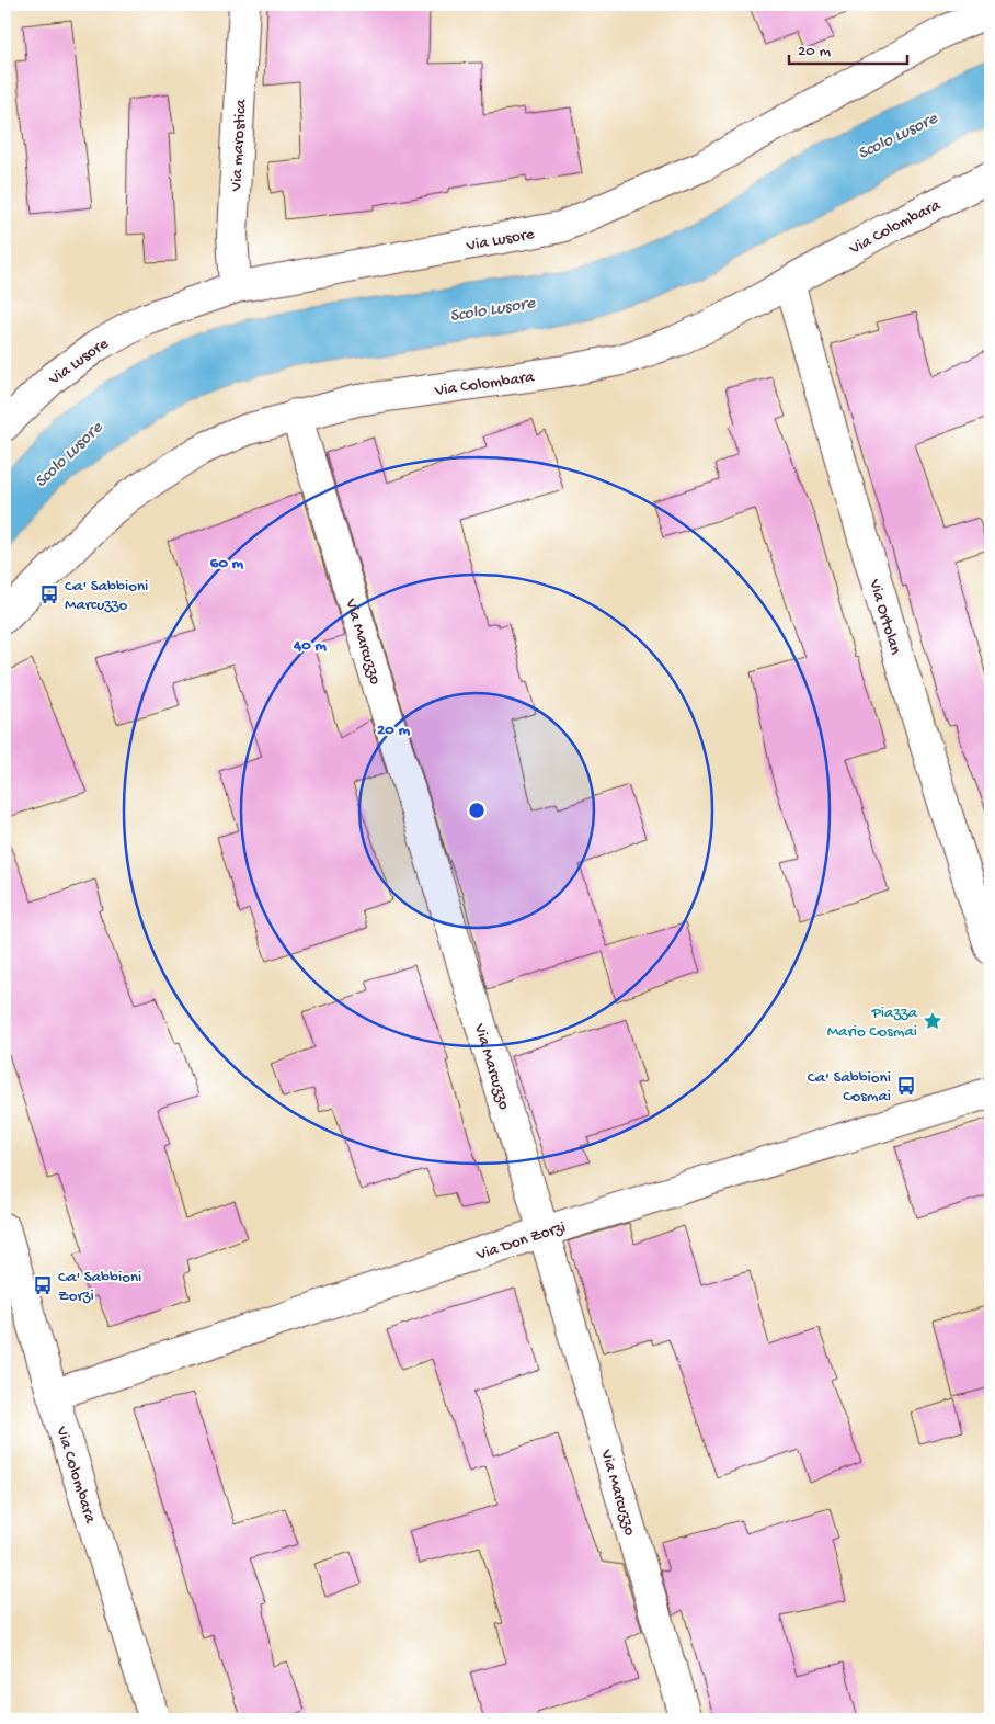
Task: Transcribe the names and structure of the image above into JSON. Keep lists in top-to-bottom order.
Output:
{
  "streets": {
    "street": [
      "Via marostica",
      "Via Colombara",
      "Via Lusore",
      "Via Ortolan",
      "Via Marcuzzo",
      "Via Don Zorzi"
    ]
  },
  "crossings": [
    ["Via marostica", "Via Lusore"],
    ["Via Colombara", "Via Ortolan"],
    ["Via Colombara", "Via Marcuzzo"],
    ["Via Colombara", "Via Don Zorzi"],
    ["Via Marcuzzo", "Via Don Zorzi"]
  ],
  "water": ["Scolo Lusore"],
  "places": {
    "bus stop": ["Ca' Sabbioni Marcuzzo", "Ca' Sabbioni Cosmai", "Ca' Sabbioni Zorzi"],
    "place": ["Piazza Mario Cosmai"]
  },
  "scale_bar": "20 m",
  "rings": ["60 m", "40 m", "20 m"]
}
